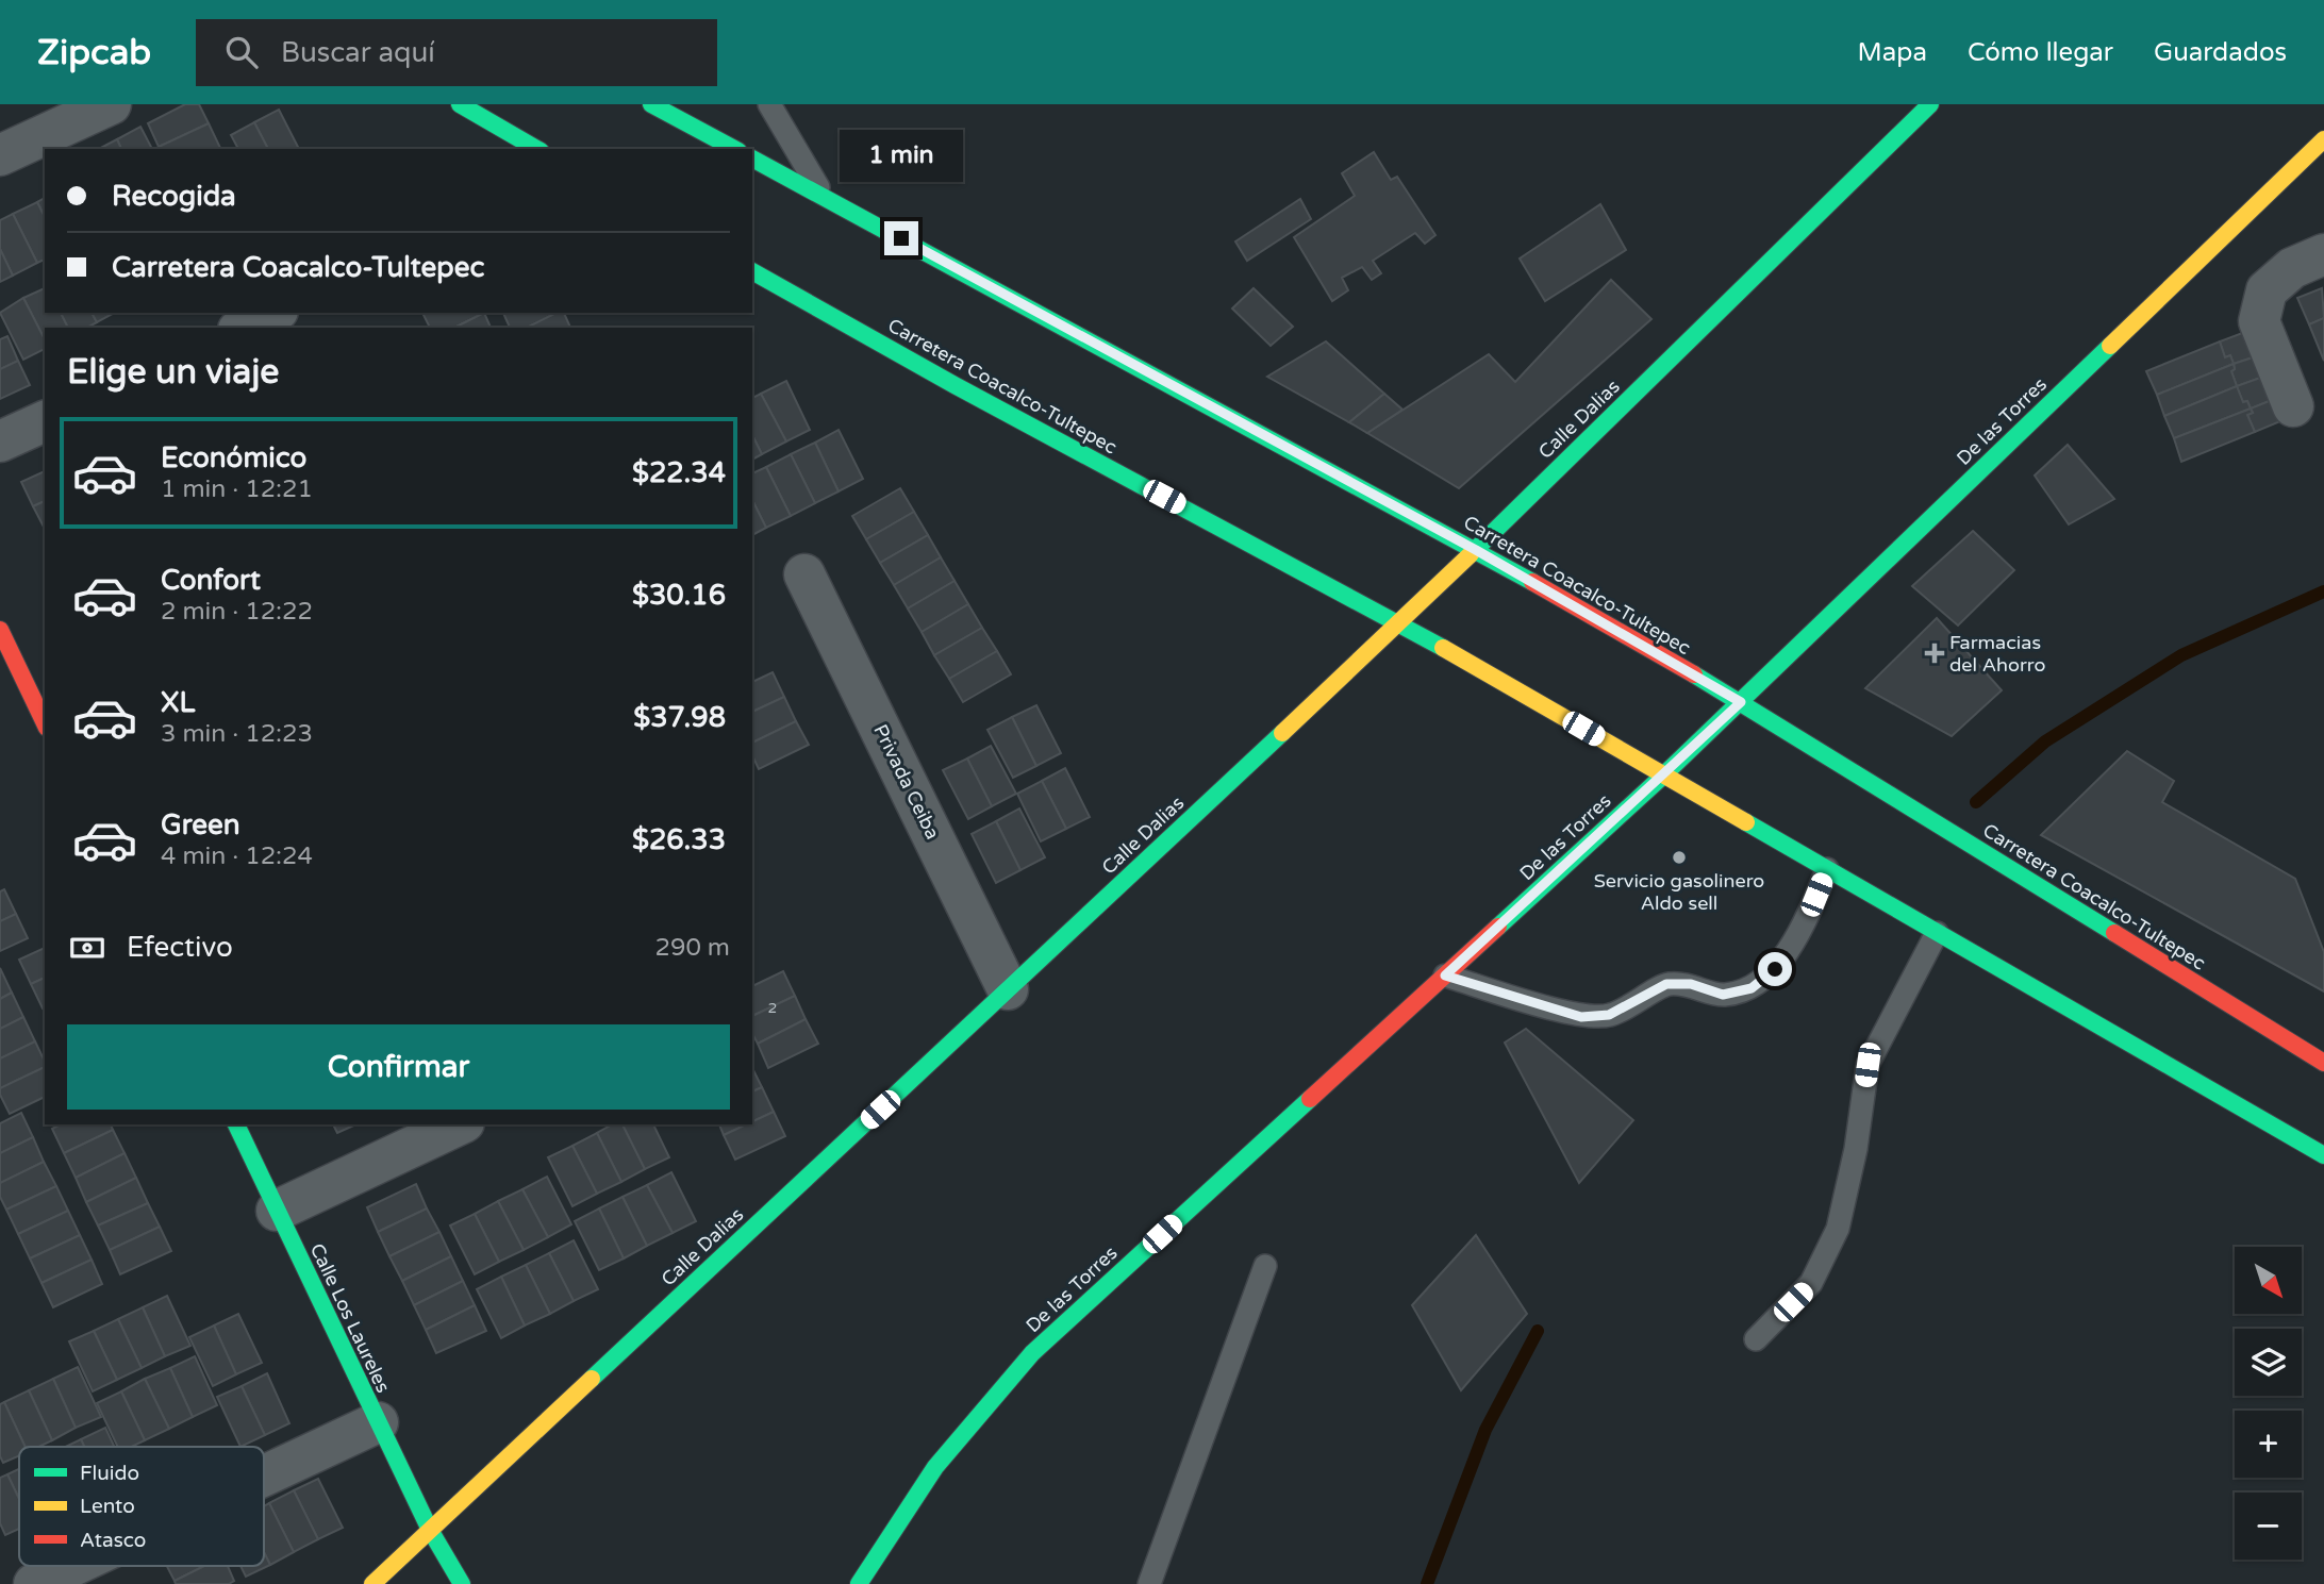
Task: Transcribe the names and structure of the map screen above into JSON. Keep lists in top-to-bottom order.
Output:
{
  "streets": {
    "main road": [
      "Carretera Coacalco-Tultepec",
      "Calle Dalias",
      "De las Torres",
      "Calle Los Laureles"
    ],
    "street": ["Privada Ceiba"]
  },
  "crossings": [
    ["Carretera Coacalco-Tultepec", "Calle Dalias"],
    ["Carretera Coacalco-Tultepec", "De las Torres"],
    ["Calle Dalias", "Privada Ceiba"],
    ["Calle Dalias", "Calle Los Laureles"]
  ],
  "places": {
    "health": ["Farmacias del Ahorro"],
    "other": ["Servicio gasolinero Aldo sell"]
  },
  "house_numbers": ["2"],
  "legend": ["Fluido", "Lento", "Atasco"],
  "north": "bottom right",
  "page": {
    "header": "Zipcab",
    "search": "Buscar aquí",
    "nav": ["Mapa", "Cómo llegar", "Guardados"],
    "bubble": "1 min",
    "banner": ["Recogida", "Carretera Coacalco-Tultepec"],
    "heading": "Elige un viaje",
    "list": [
      {
        "name": "Económico",
        "note": "1 min · 12:21",
        "value": "$22.34"
      },
      {
        "name": "Confort",
        "note": "2 min · 12:22",
        "value": "$30.16"
      },
      {
        "name": "XL",
        "note": "3 min · 12:23",
        "value": "$37.98"
      },
      {
        "name": "Green",
        "note": "4 min · 12:24",
        "value": "$26.33"
      }
    ],
    "pay": ["Efectivo", "290 m"],
    "buttons": "Confirmar",
    "map_buttons": ["+", "−"]
  }
}
